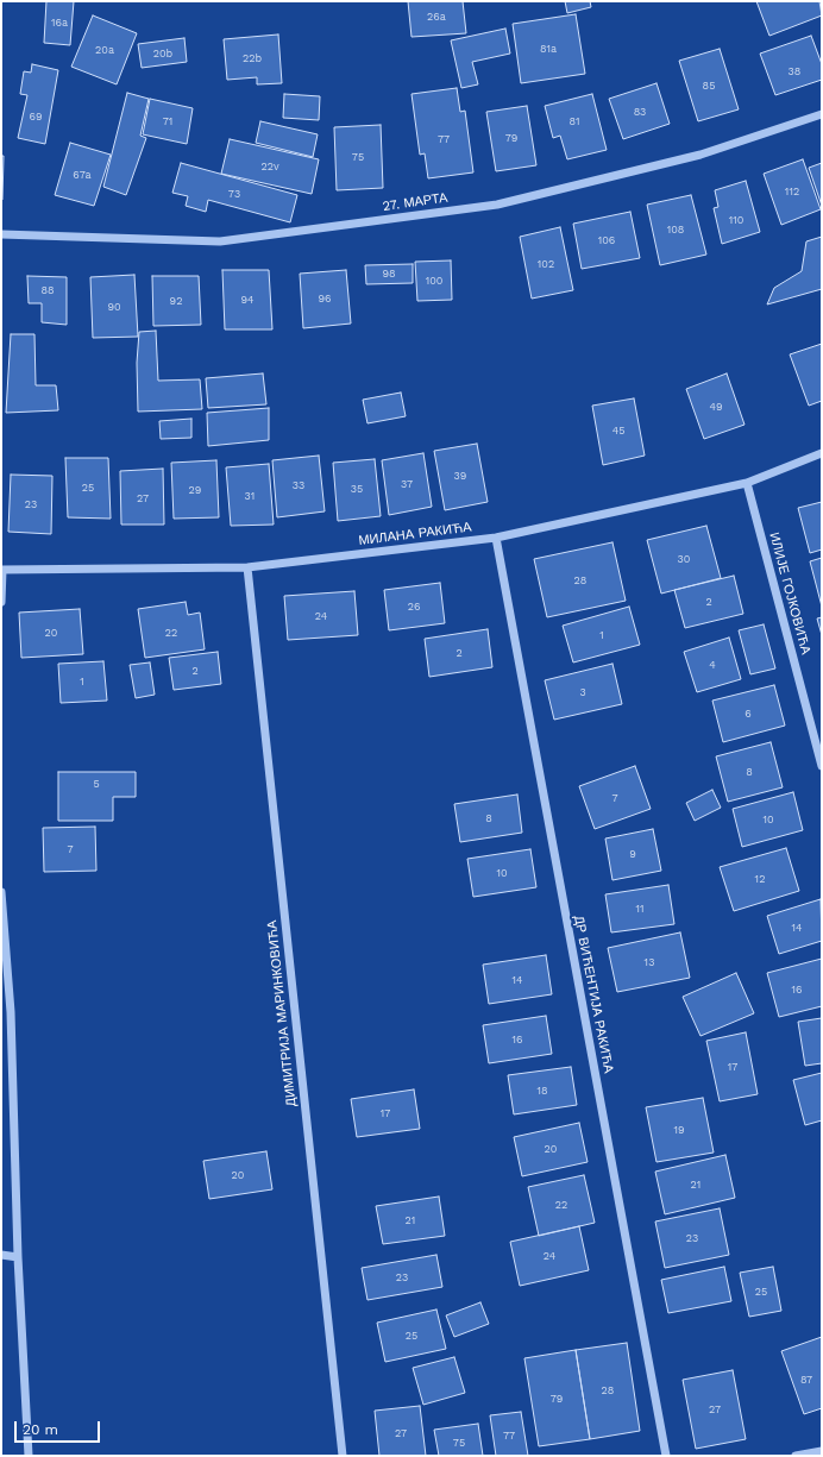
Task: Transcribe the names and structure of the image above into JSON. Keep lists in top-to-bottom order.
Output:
{
  "streets": {
    "street": [
      "27. МАРТА",
      "МИЛАНА РАКИЋА",
      "ИЛИЈЕ ГОЈКОВИЋА",
      "ДР ВИЋЕНТИЈА РАКИЋА",
      "ДИМИТРИЈА МАРИНКОВИЋА"
    ]
  },
  "crossings": [
    ["МИЛАНА РАКИЋА", "ИЛИЈЕ ГОЈКОВИЋА"],
    ["МИЛАНА РАКИЋА", "ДР ВИЋЕНТИЈА РАКИЋА"],
    ["МИЛАНА РАКИЋА", "ДИМИТРИЈА МАРИНКОВИЋА"]
  ],
  "house_numbers": [
    "26a",
    "16a",
    "81a",
    "20a",
    "20b",
    "22b",
    "38",
    "85",
    "83",
    "69",
    "71",
    "81",
    "79",
    "77",
    "75",
    "22v",
    "67a",
    "112",
    "73",
    "110",
    "108",
    "106",
    "102",
    "98",
    "100",
    "88",
    "96",
    "94",
    "92",
    "90",
    "49",
    "45",
    "39",
    "37",
    "33",
    "25",
    "35",
    "29",
    "31",
    "27",
    "23",
    "30",
    "28",
    "2",
    "26",
    "24",
    "20",
    "22",
    "1",
    "2",
    "4",
    "2",
    "1",
    "3",
    "6",
    "8",
    "5",
    "7",
    "8",
    "10",
    "7",
    "9",
    "10",
    "12",
    "11",
    "14",
    "13",
    "14",
    "16",
    "16",
    "17",
    "18",
    "17",
    "19",
    "20",
    "20",
    "21",
    "22",
    "21",
    "23",
    "24",
    "23",
    "25",
    "25",
    "87",
    "28",
    "79",
    "27",
    "27",
    "77",
    "75"
  ],
  "scale_bar": "20 m"
}
